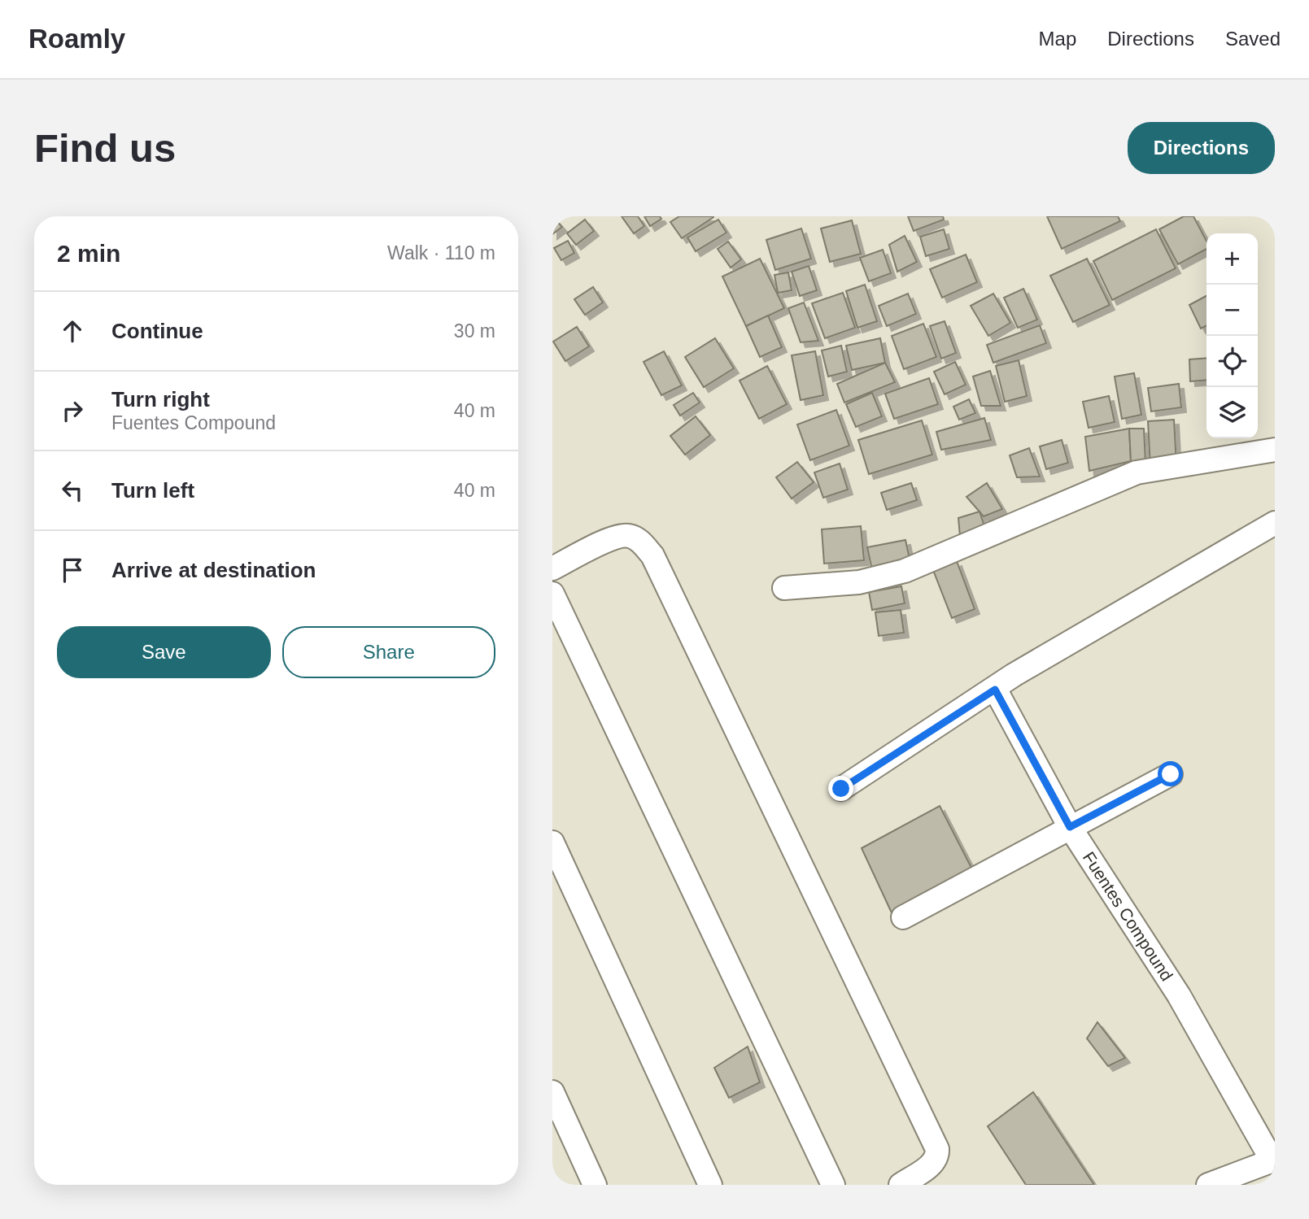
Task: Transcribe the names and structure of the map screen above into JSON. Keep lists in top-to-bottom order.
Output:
{
  "streets": {
    "street": ["Fuentes Compound"]
  },
  "page": {
    "header": "Roamly",
    "nav": ["Map", "Directions", "Saved"],
    "buttons": [
      "Directions",
      ["Save", "Share"]
    ],
    "title": "Find us",
    "heading": ["2 min", "Walk · 110 m"],
    "map_buttons": ["+", "−"],
    "list": [
      ["Continue", "30 m"],
      ["Turn right", "Fuentes Compound", "40 m"],
      ["Turn left", "40 m"],
      "Arrive at destination"
    ]
  }
}
